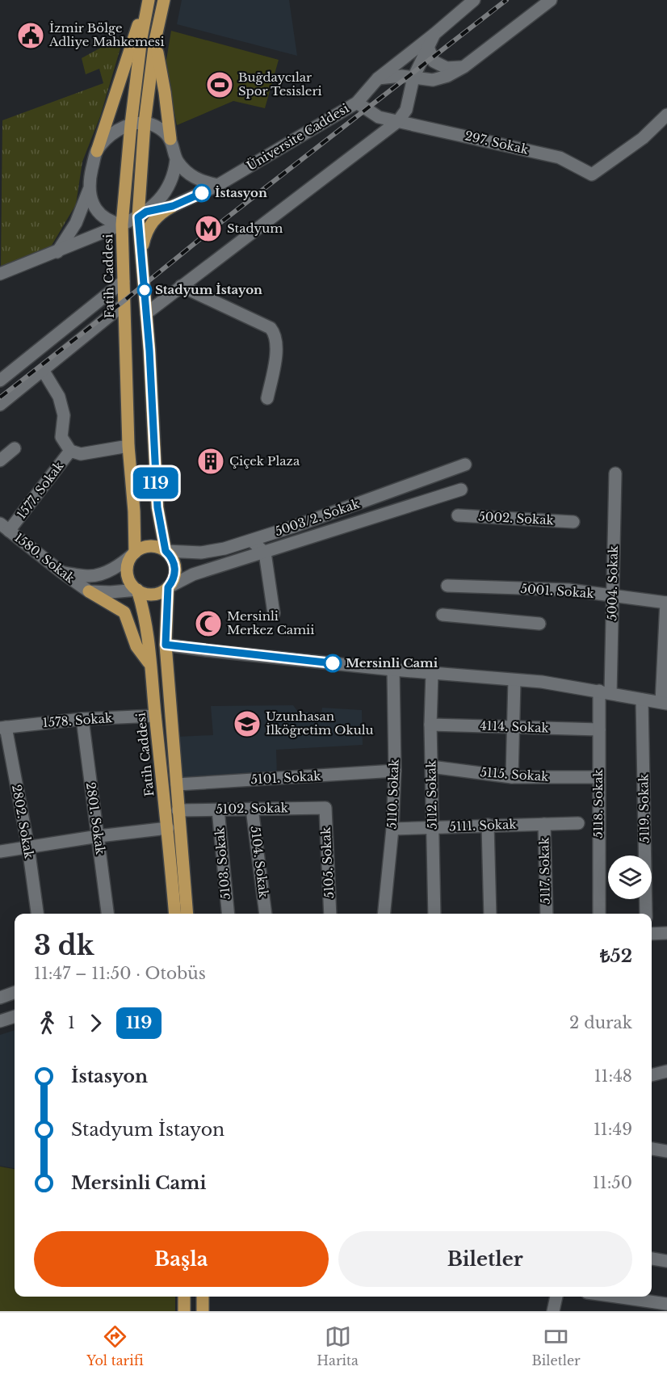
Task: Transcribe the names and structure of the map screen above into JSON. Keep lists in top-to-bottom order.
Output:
{
  "streets": {
    "main road": ["Fatih Caddesi"],
    "street": [
      "Üniversite Caddesi",
      "297. Sokak",
      "1577. Sokak",
      "5003/2. Sokak",
      "5002. Sokak",
      "1580. Sokak",
      "5004. Sokak",
      "5001. Sokak",
      "1578. Sokak",
      "4114. Sokak",
      "5115. Sokak",
      "5101. Sokak",
      "5110. Sokak",
      "5112. Sokak",
      "5118. Sokak",
      "5102. Sokak",
      "5119. Sokak",
      "2801. Sokak",
      "2802. Sokak",
      "5111. Sokak",
      "5104. Sokak",
      "5105. Sokak",
      "5103. Sokak",
      "5117. Sokak"
    ]
  },
  "crossings": [
    ["Üniversite Caddesi", "297. Sokak"],
    ["Fatih Caddesi", "1577. Sokak"],
    ["Fatih Caddesi", "5003/2. Sokak"],
    ["Fatih Caddesi", "1578. Sokak"],
    ["1577. Sokak", "1580. Sokak"],
    ["5004. Sokak", "5001. Sokak"],
    ["5004. Sokak", "5118. Sokak"],
    ["1578. Sokak", "2801. Sokak"],
    ["1578. Sokak", "2802. Sokak"],
    ["4114. Sokak", "5112. Sokak"],
    ["4114. Sokak", "5118. Sokak"],
    ["5115. Sokak", "5112. Sokak"],
    ["5115. Sokak", "5118. Sokak"],
    ["5101. Sokak", "5110. Sokak"],
    ["5110. Sokak", "5111. Sokak"],
    ["5112. Sokak", "5111. Sokak"],
    ["5102. Sokak", "5104. Sokak"],
    ["5102. Sokak", "5105. Sokak"],
    ["5102. Sokak", "5103. Sokak"],
    ["5111. Sokak", "5117. Sokak"]
  ],
  "places": {
    "public building": ["İzmir Bölge Adliye Mahkemesi"],
    "sports": ["Buğdaycılar Spor Tesisleri"],
    "other": ["İstasyon", "Stadyum İstayon", "Mersinli Cami"],
    "metro station": ["Stadyum"],
    "building": ["Çiçek Plaza"],
    "mosque": ["Mersinli Merkez Camii"],
    "school or university": ["Uzunhasan İlköğretim Okulu"]
  },
  "lines": ["bus line 119"],
  "page": {
    "on_map": "119",
    "heading": ["3 dk", "11:47 – 11:50 · Otobüs", "₺52"],
    "legs": ["1", "119", "2 durak"],
    "list": [
      {
        "name": "İstasyon",
        "value": "11:48"
      },
      {
        "name": "Stadyum İstayon",
        "value": "11:49"
      },
      {
        "name": "Mersinli Cami",
        "value": "11:50"
      }
    ],
    "buttons": ["Başla", "Biletler"],
    "tabs": ["Yol tarifi", "Harita", "Biletler"]
  }
}
